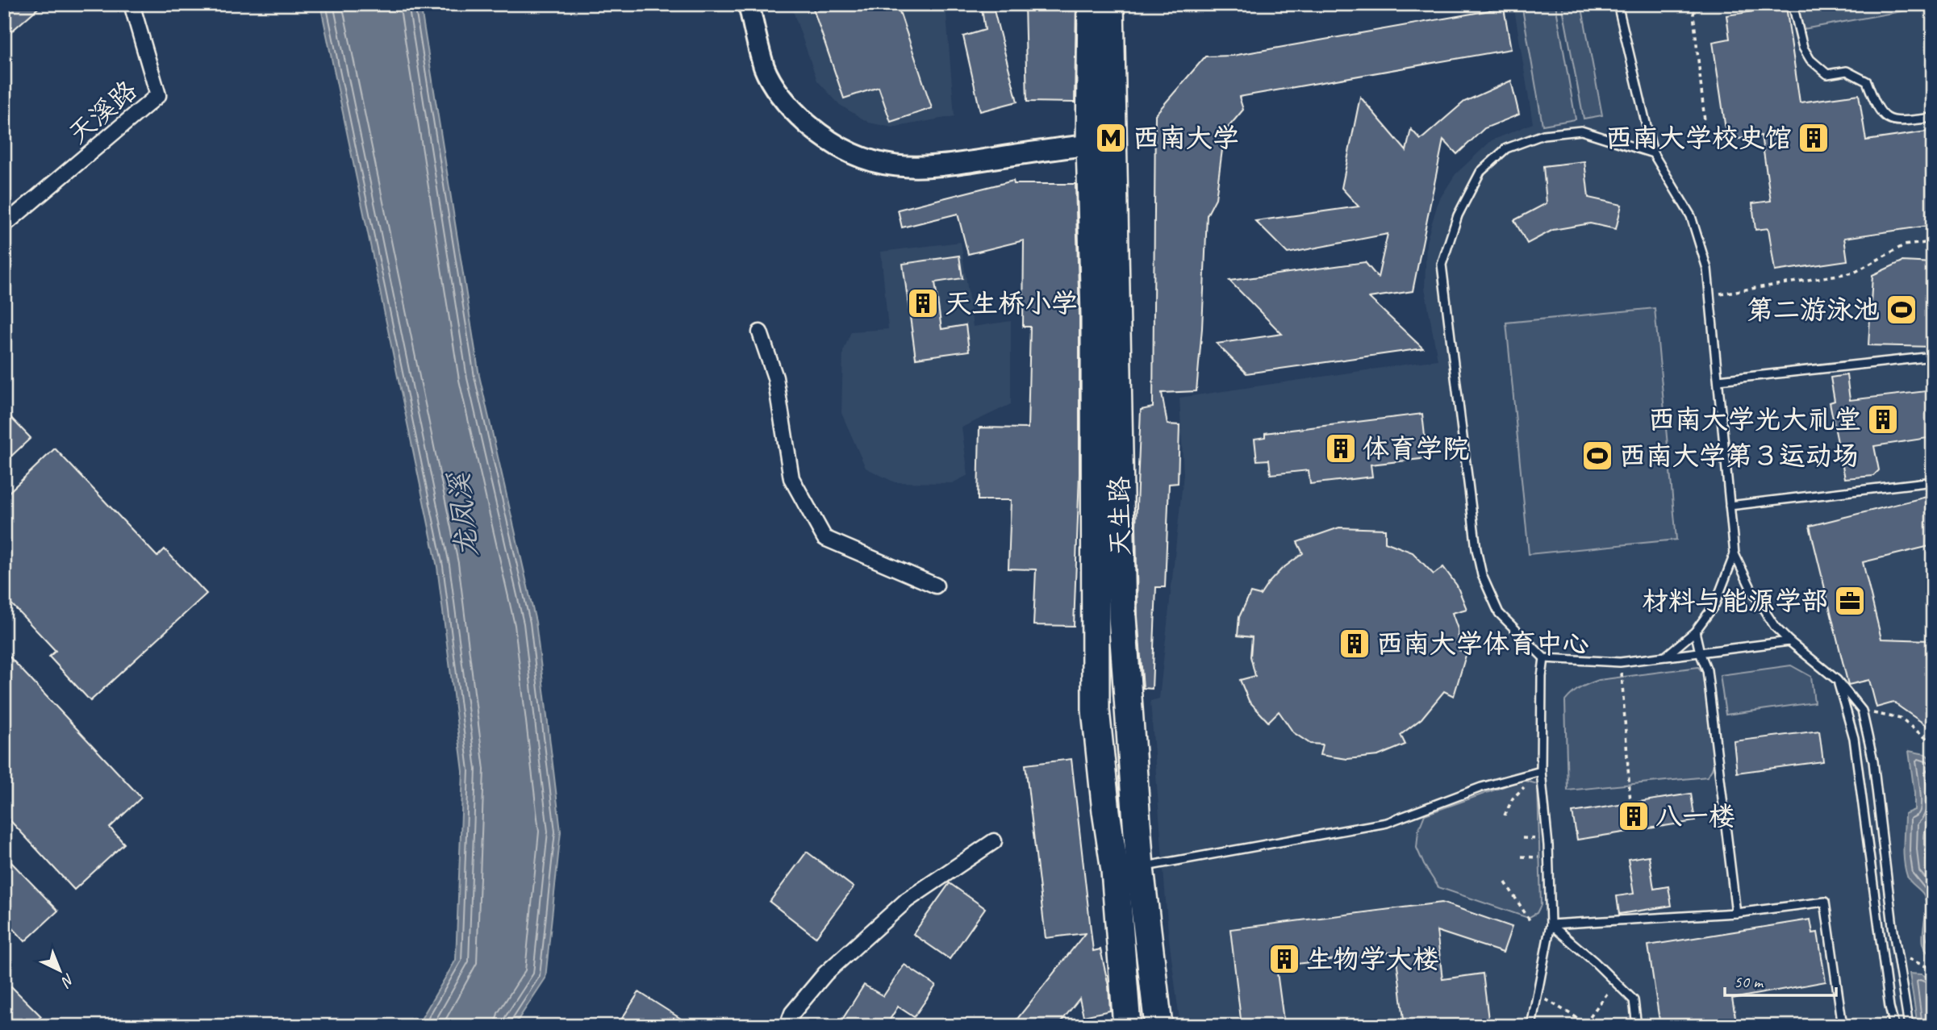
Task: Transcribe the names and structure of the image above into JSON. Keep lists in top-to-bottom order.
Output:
{
  "streets": {
    "highway": ["天生路"],
    "street": ["天溪路"]
  },
  "water": ["龙凤溪"],
  "places": {
    "metro station": ["西南大学"],
    "building": [
      "西南大学校史馆",
      "天生桥小学",
      "西南大学光大礼堂",
      "体育学院",
      "西南大学体育中心",
      "八一楼",
      "生物学大楼"
    ],
    "sports": ["第二游泳池", "西南大学第３运动场"],
    "office": ["材料与能源学部"]
  },
  "scale_bar": "50 m",
  "north": "bottom right"
}
